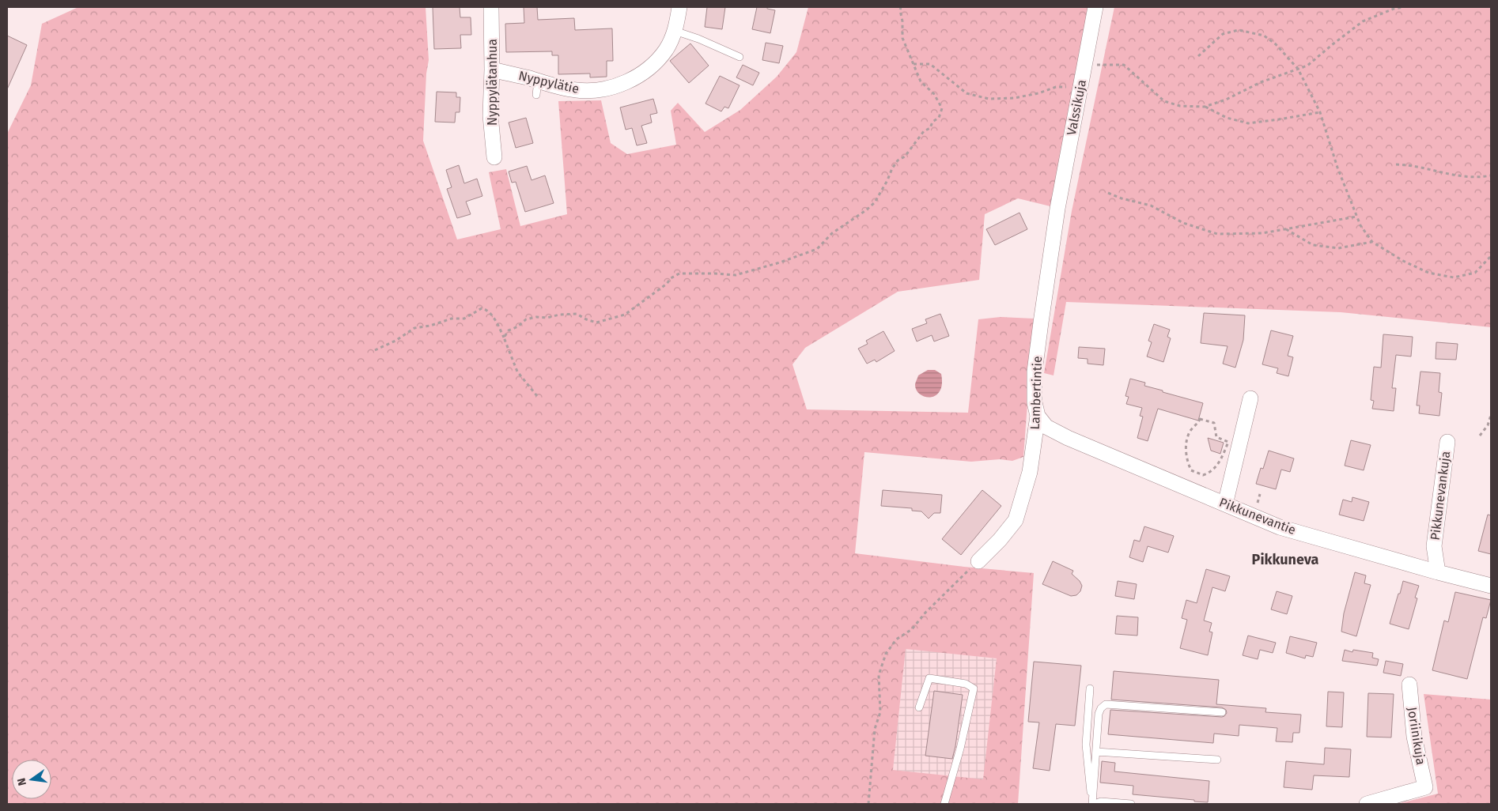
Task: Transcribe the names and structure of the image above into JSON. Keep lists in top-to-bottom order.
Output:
{
  "streets": {
    "street": [
      "Nyppylätanhua",
      "Nyppylätie",
      "Valssikuja",
      "Lambertintie",
      "Pikkunevankuja",
      "Pikkunevantie",
      "Joriinikuja"
    ]
  },
  "crossings": [
    ["Nyppylätanhua", "Nyppylätie"],
    ["Valssikuja", "Lambertintie"],
    ["Lambertintie", "Pikkunevantie"],
    ["Pikkunevankuja", "Pikkunevantie"]
  ],
  "districts": ["Pikkuneva"],
  "north": "left"
}
